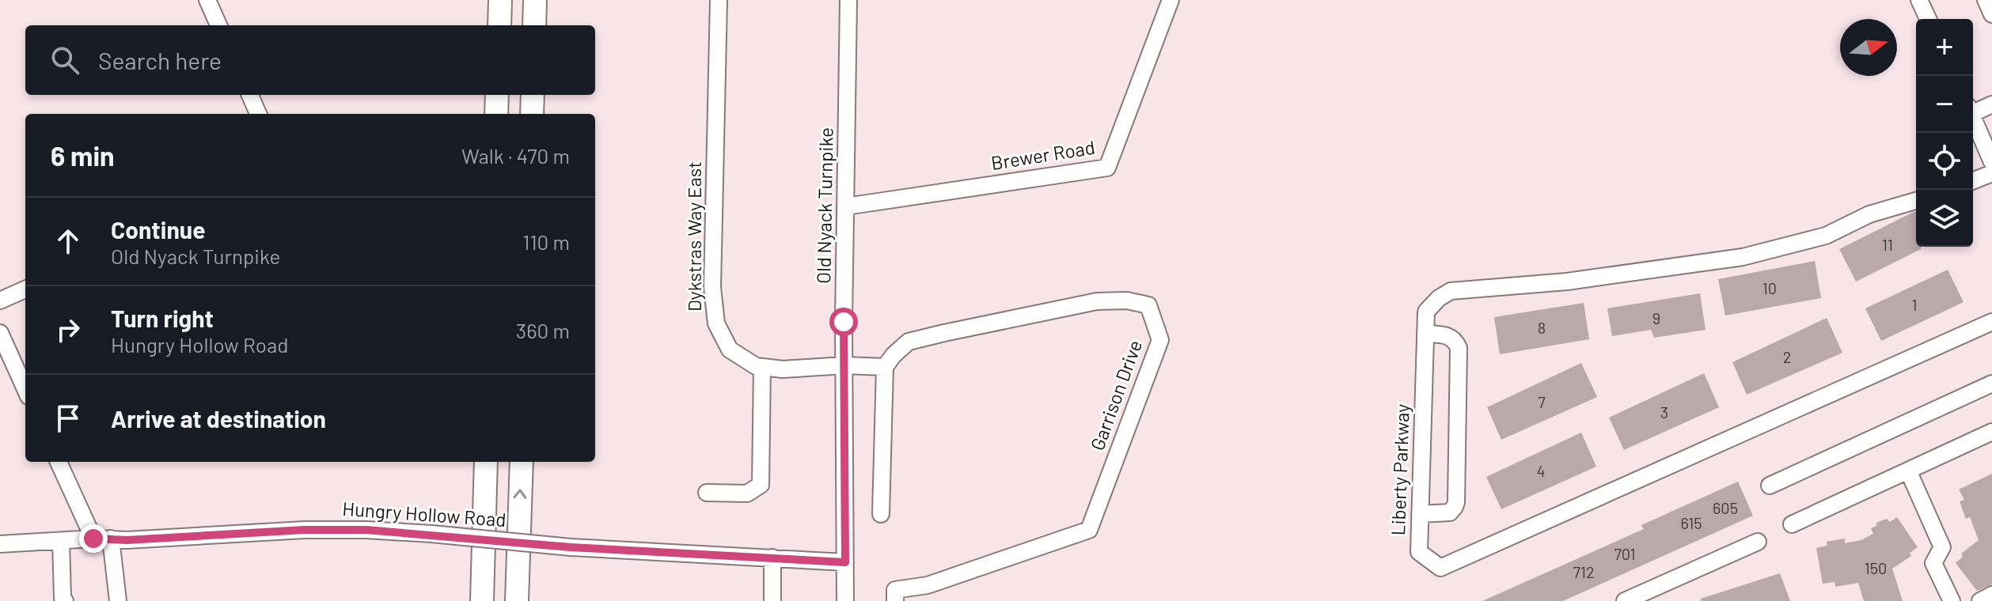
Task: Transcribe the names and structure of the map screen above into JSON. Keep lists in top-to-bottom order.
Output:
{
  "streets": {
    "street": [
      "Brewer Road",
      "Old Nyack Turnpike",
      "Dykstras Way East",
      "Garrison Drive",
      "Liberty Parkway",
      "Hungry Hollow Road"
    ]
  },
  "crossings": [
    ["Brewer Road", "Old Nyack Turnpike"],
    ["Old Nyack Turnpike", "Dykstras Way East"],
    ["Old Nyack Turnpike", "Hungry Hollow Road"]
  ],
  "house_numbers": [
    "11",
    "10",
    "1",
    "9",
    "8",
    "2",
    "7",
    "3",
    "4",
    "605",
    "615",
    "701",
    "150",
    "712"
  ],
  "north": "right",
  "page": {
    "map_buttons": ["+", "−"],
    "search": "Search here",
    "heading": ["6 min", "Walk · 470 m"],
    "list": [
      ["Continue", "Old Nyack Turnpike", "110 m"],
      ["Turn right", "Hungry Hollow Road", "360 m"],
      "Arrive at destination"
    ]
  }
}
